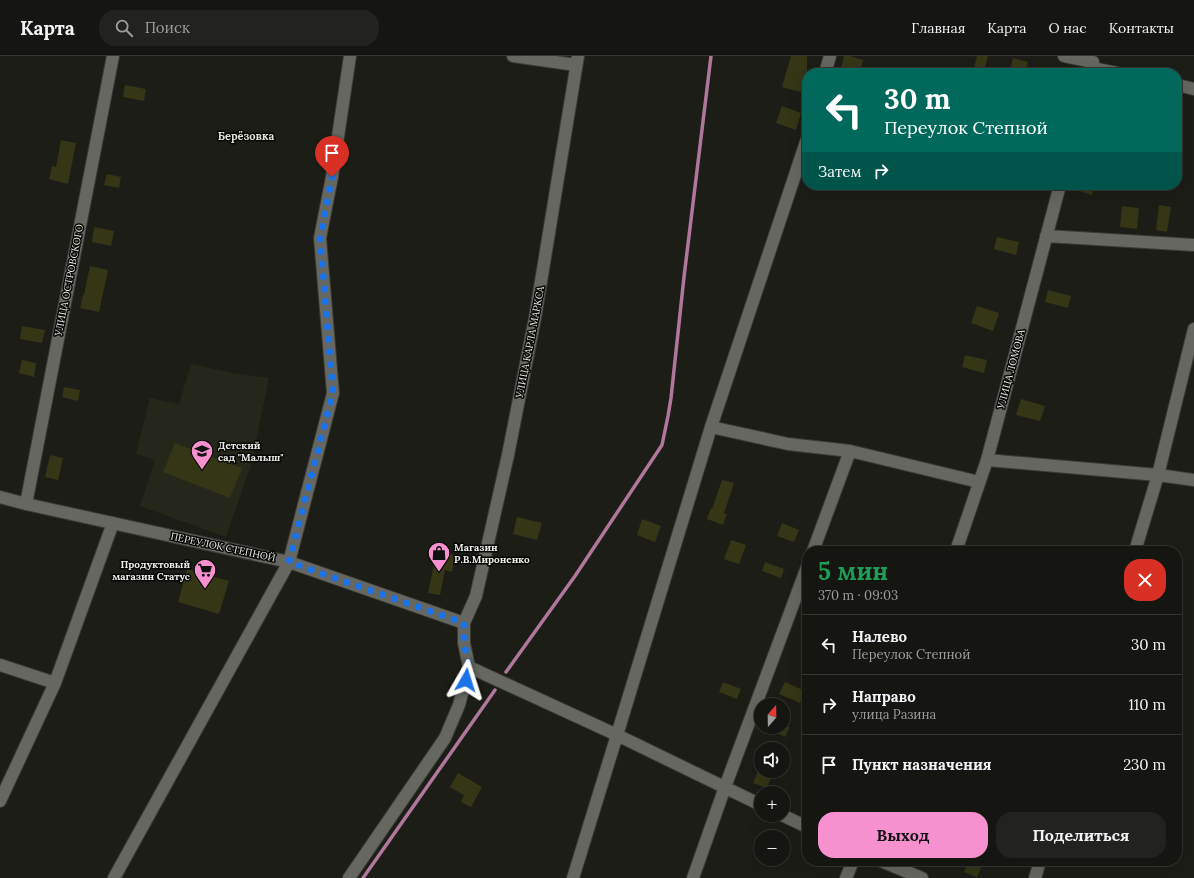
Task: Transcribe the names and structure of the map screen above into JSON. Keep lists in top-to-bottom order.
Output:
{
  "streets": {
    "street": [
      "УЛИЦА ОСТРОВСКОГО",
      "УЛИЦА КАРЛА МАРКСА",
      "УЛИЦА ЛОМОВА",
      "ПЕРЕУЛОК СТЕПНОЙ"
    ]
  },
  "crossings": [
    ["УЛИЦА ОСТРОВСКОГО", "ПЕРЕУЛОК СТЕПНОЙ"],
    ["УЛИЦА КАРЛА МАРКСА", "ПЕРЕУЛОК СТЕПНОЙ"]
  ],
  "districts": ["Берёзовка"],
  "places": {
    "school or university": ["Детский сад \"Малыш\""],
    "shop": ["Магазин Р.В.Мироненко"],
    "supermarket": ["Продуктовый магазин Статус"]
  },
  "north": "top",
  "page": {
    "header": "Карта",
    "search": "Поиск",
    "nav": [
      "Главная",
      "Карта",
      "О нас",
      "Контакты"
    ],
    "turn": ["30 m", "Переулок Степной"],
    "then": "Затем",
    "heading": ["5 мин", "370 m · 09:03"],
    "list": [
      {
        "name": "Налево",
        "note": "Переулок Степной",
        "value": "30 m"
      },
      {
        "name": "Направо",
        "note": "улица Разина",
        "value": "110 m"
      },
      {
        "name": "Пункт назначения",
        "value": "230 m"
      }
    ],
    "map_buttons": ["+", "−"],
    "buttons": ["Выход", "Поделиться"]
  }
}
